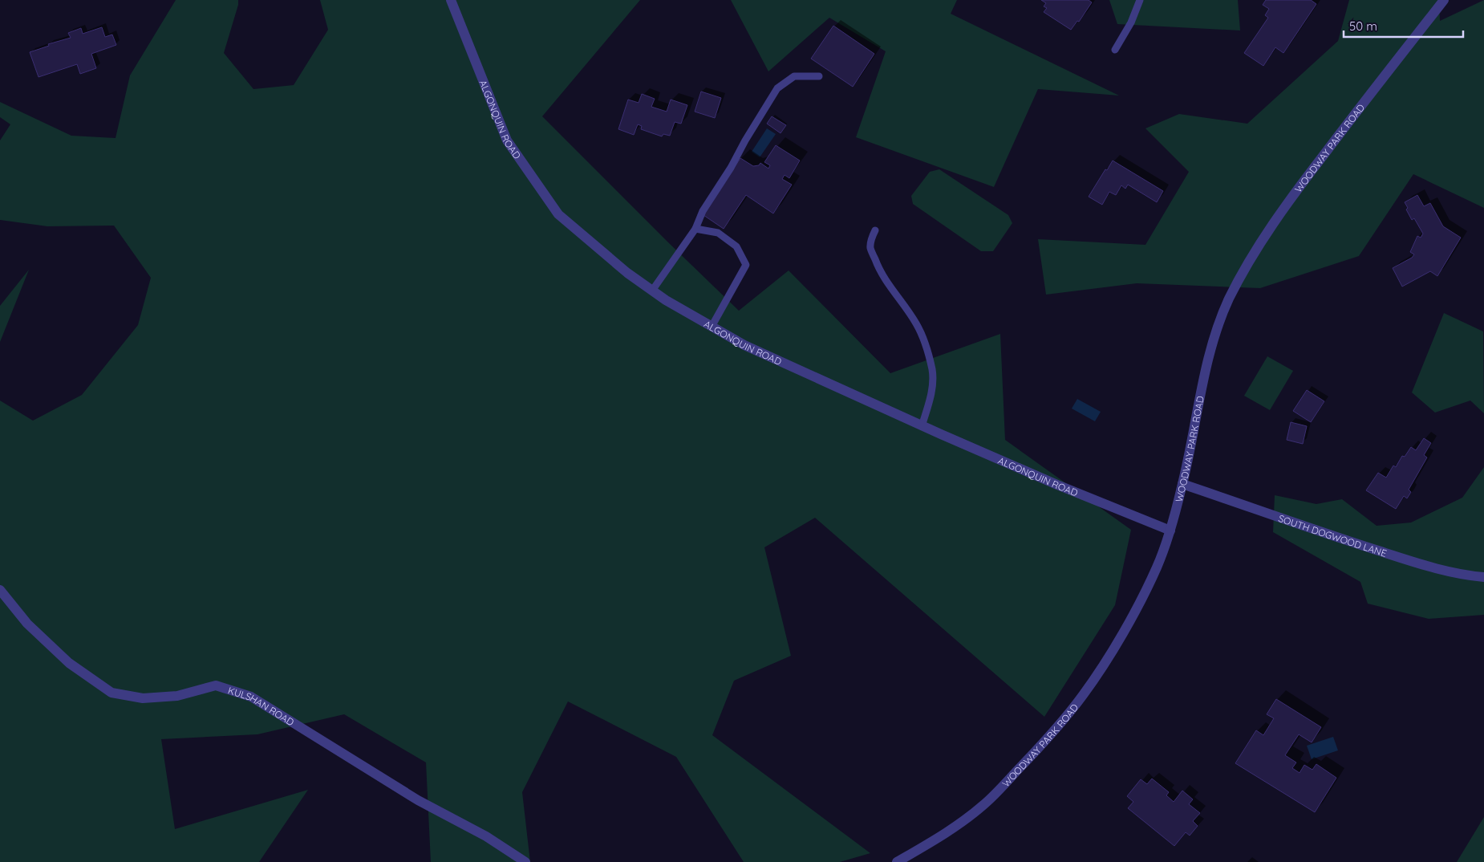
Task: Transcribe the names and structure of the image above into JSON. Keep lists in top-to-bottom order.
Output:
{
  "streets": {
    "street": [
      "ALGONQUIN ROAD",
      "WOODWAY PARK ROAD",
      "SOUTH DOGWOOD LANE",
      "KULSHAN ROAD"
    ]
  },
  "crossings": [
    ["ALGONQUIN ROAD", "WOODWAY PARK ROAD"],
    ["WOODWAY PARK ROAD", "SOUTH DOGWOOD LANE"]
  ],
  "scale_bar": "50 m"
}
